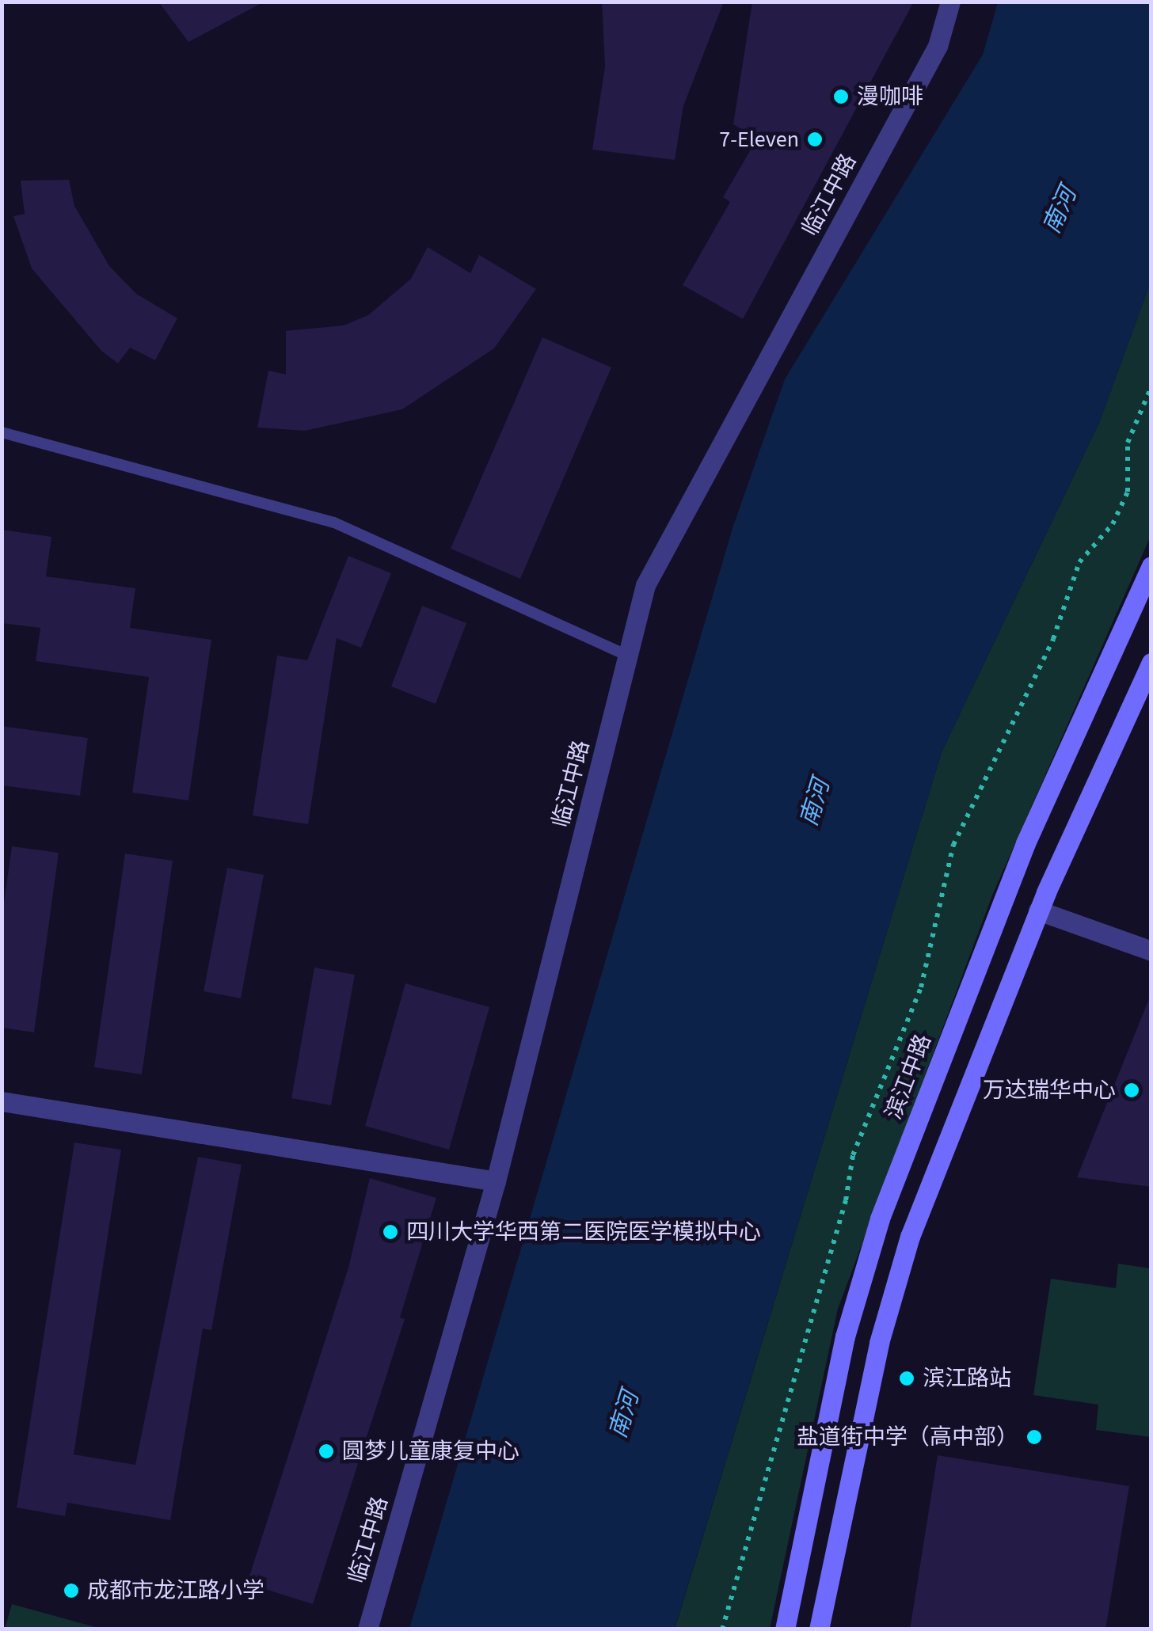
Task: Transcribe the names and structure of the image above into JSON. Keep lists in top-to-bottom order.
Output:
{
  "streets": {
    "main road": ["滨江中路"],
    "street": ["临江中路"]
  },
  "water": ["南河"],
  "places": [
    "漫咖啡",
    "7-Eleven",
    "万达瑞华中心",
    "四川大学华西第二医院医学模拟中心",
    "滨江路站",
    "盐道街中学（高中部）",
    "圆梦儿童康复中心",
    "成都市龙江路小学"
  ]
}
